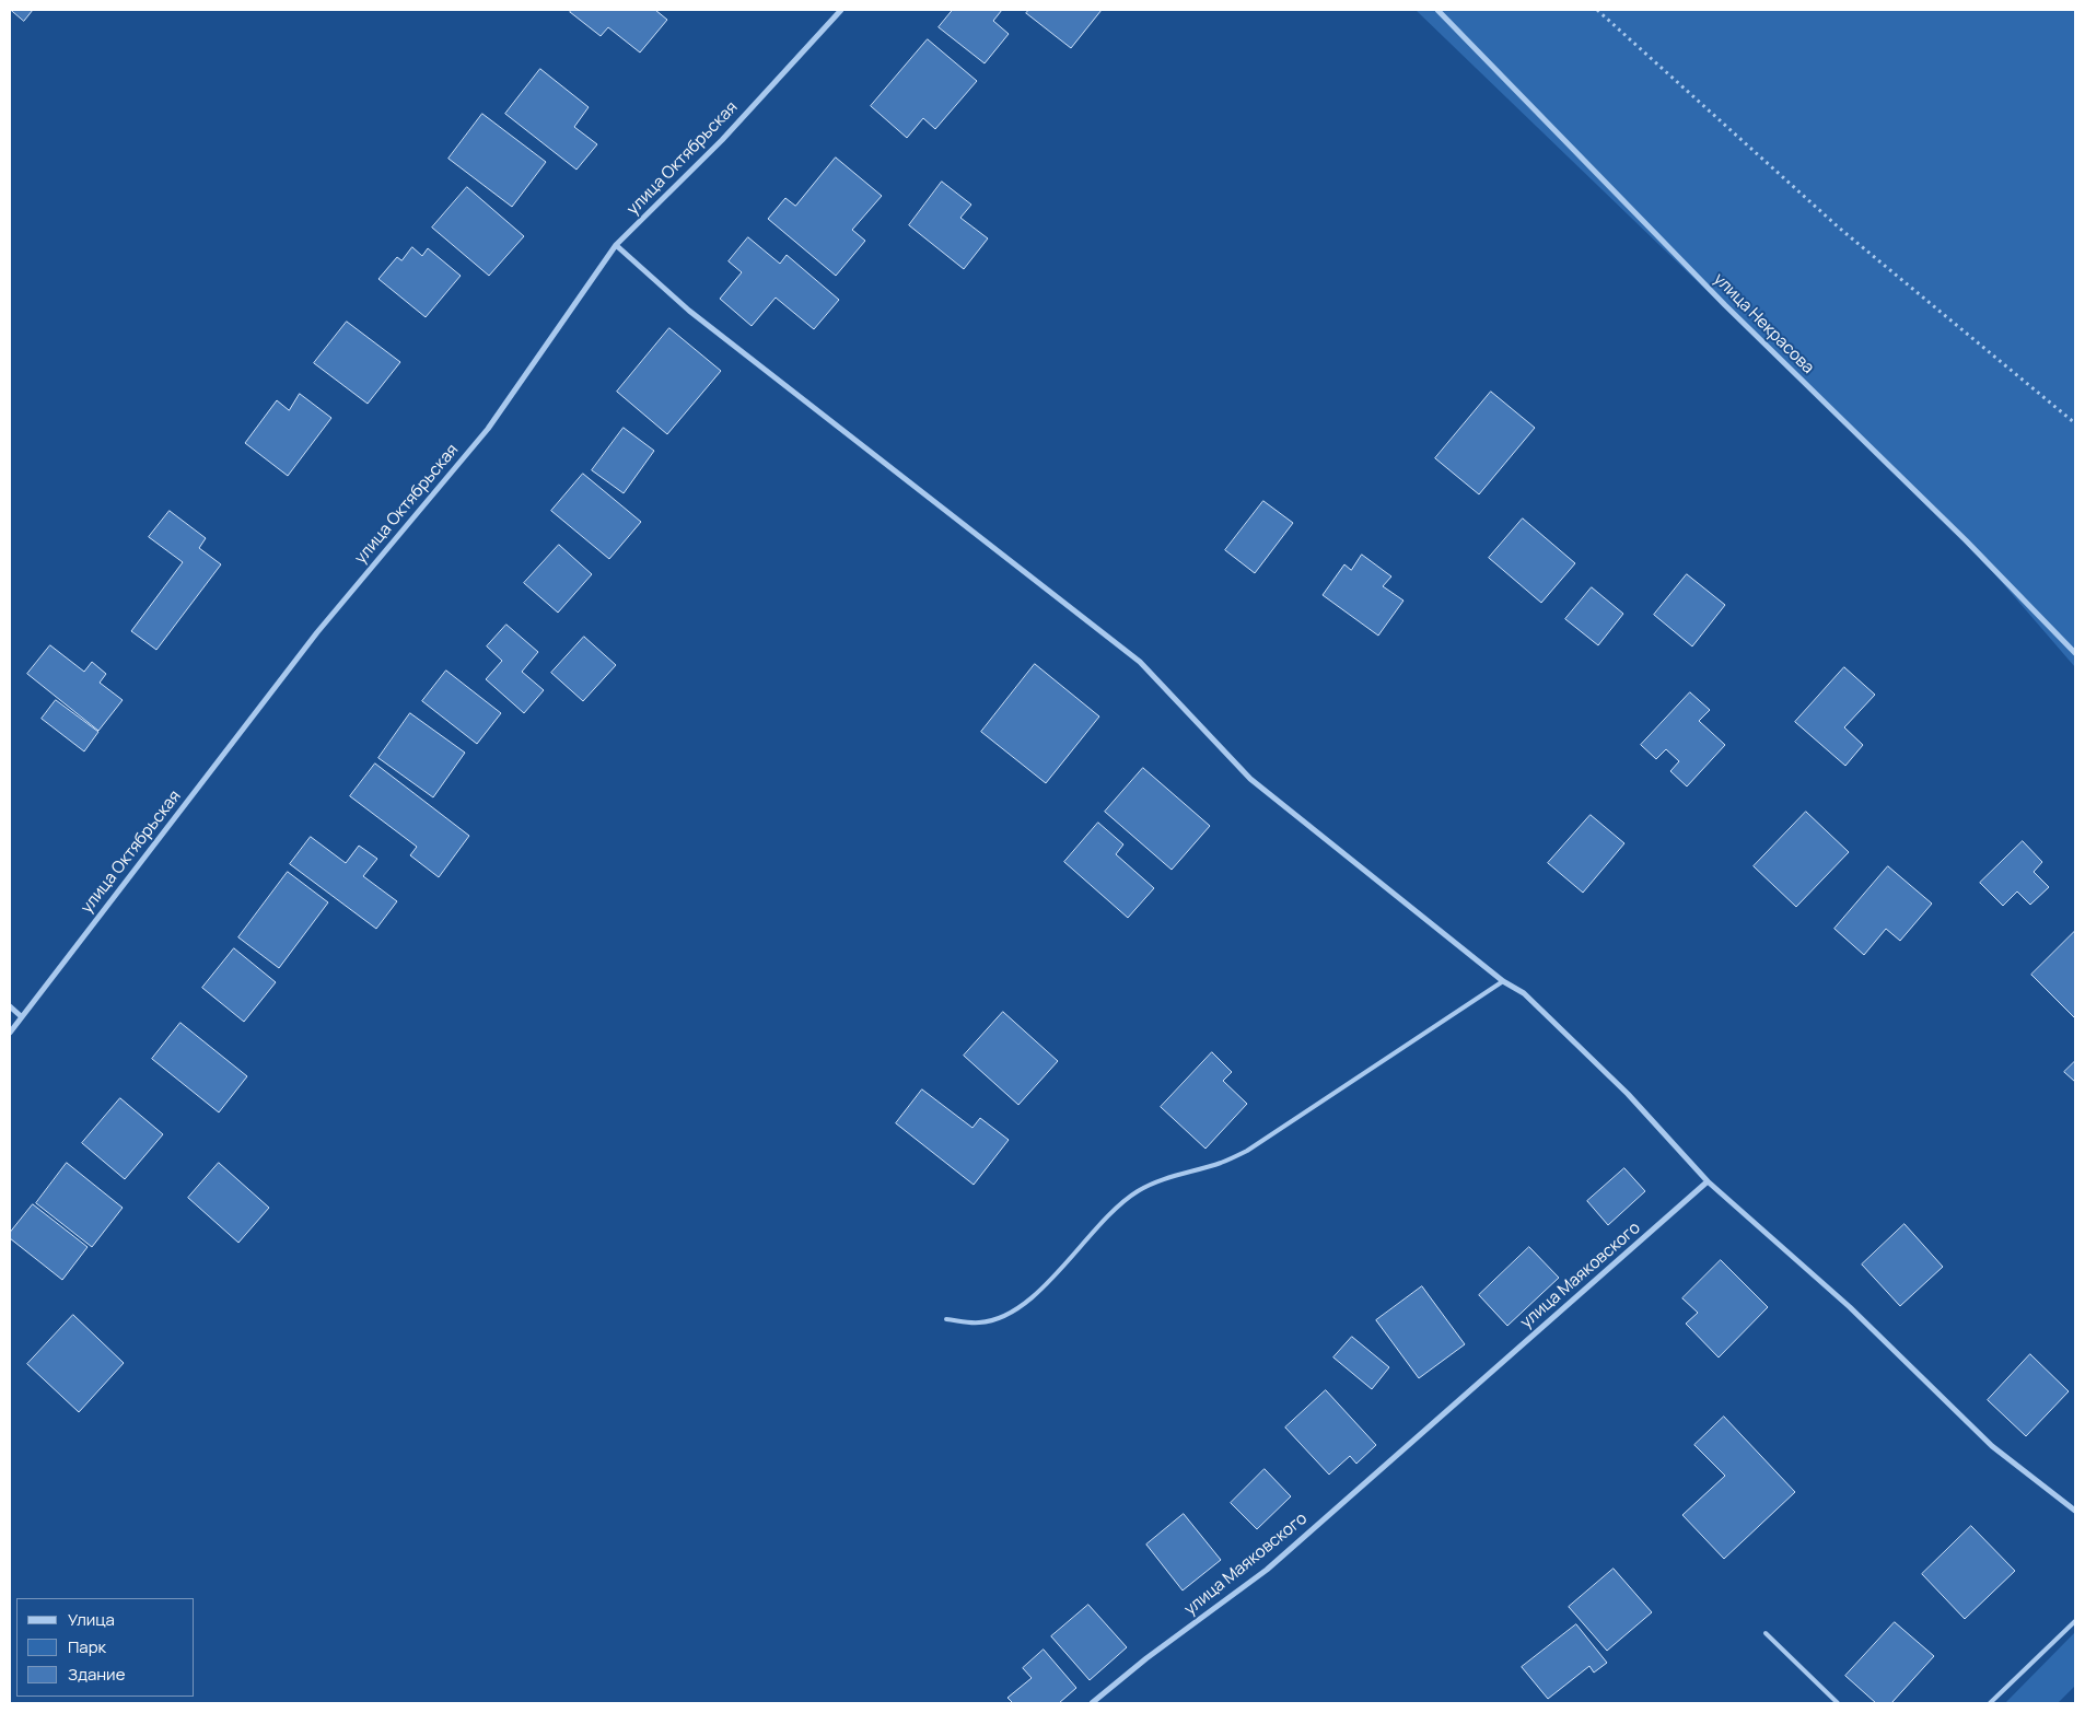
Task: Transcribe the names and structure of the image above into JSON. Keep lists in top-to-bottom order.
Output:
{
  "streets": {
    "street": ["улица Октябрьская", "улица Некрасова", "улица Маяковского"]
  },
  "legend": ["Улица", "Парк", "Здание"]
}
